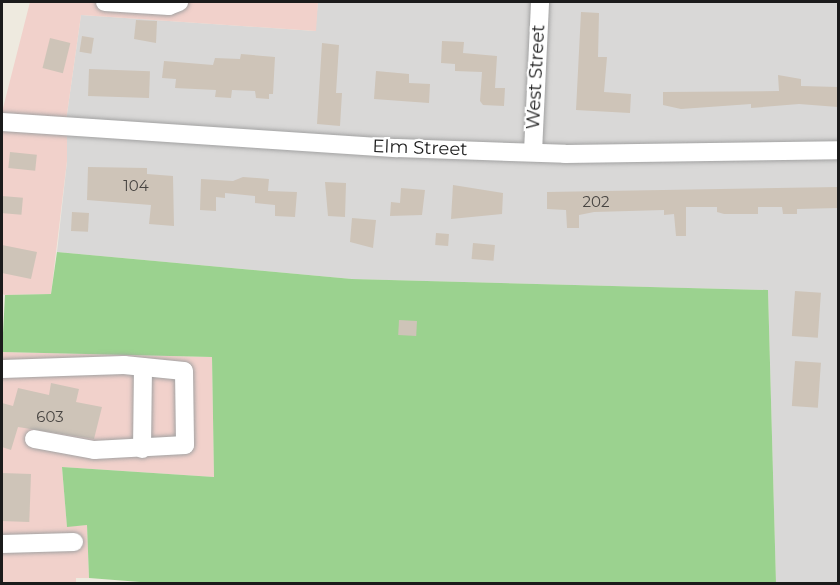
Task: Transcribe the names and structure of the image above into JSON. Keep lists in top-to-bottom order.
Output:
{
  "streets": {
    "street": ["West Street", "Elm Street"]
  },
  "crossings": [
    ["West Street", "Elm Street"]
  ],
  "house_numbers": ["104", "202", "603"]
}
